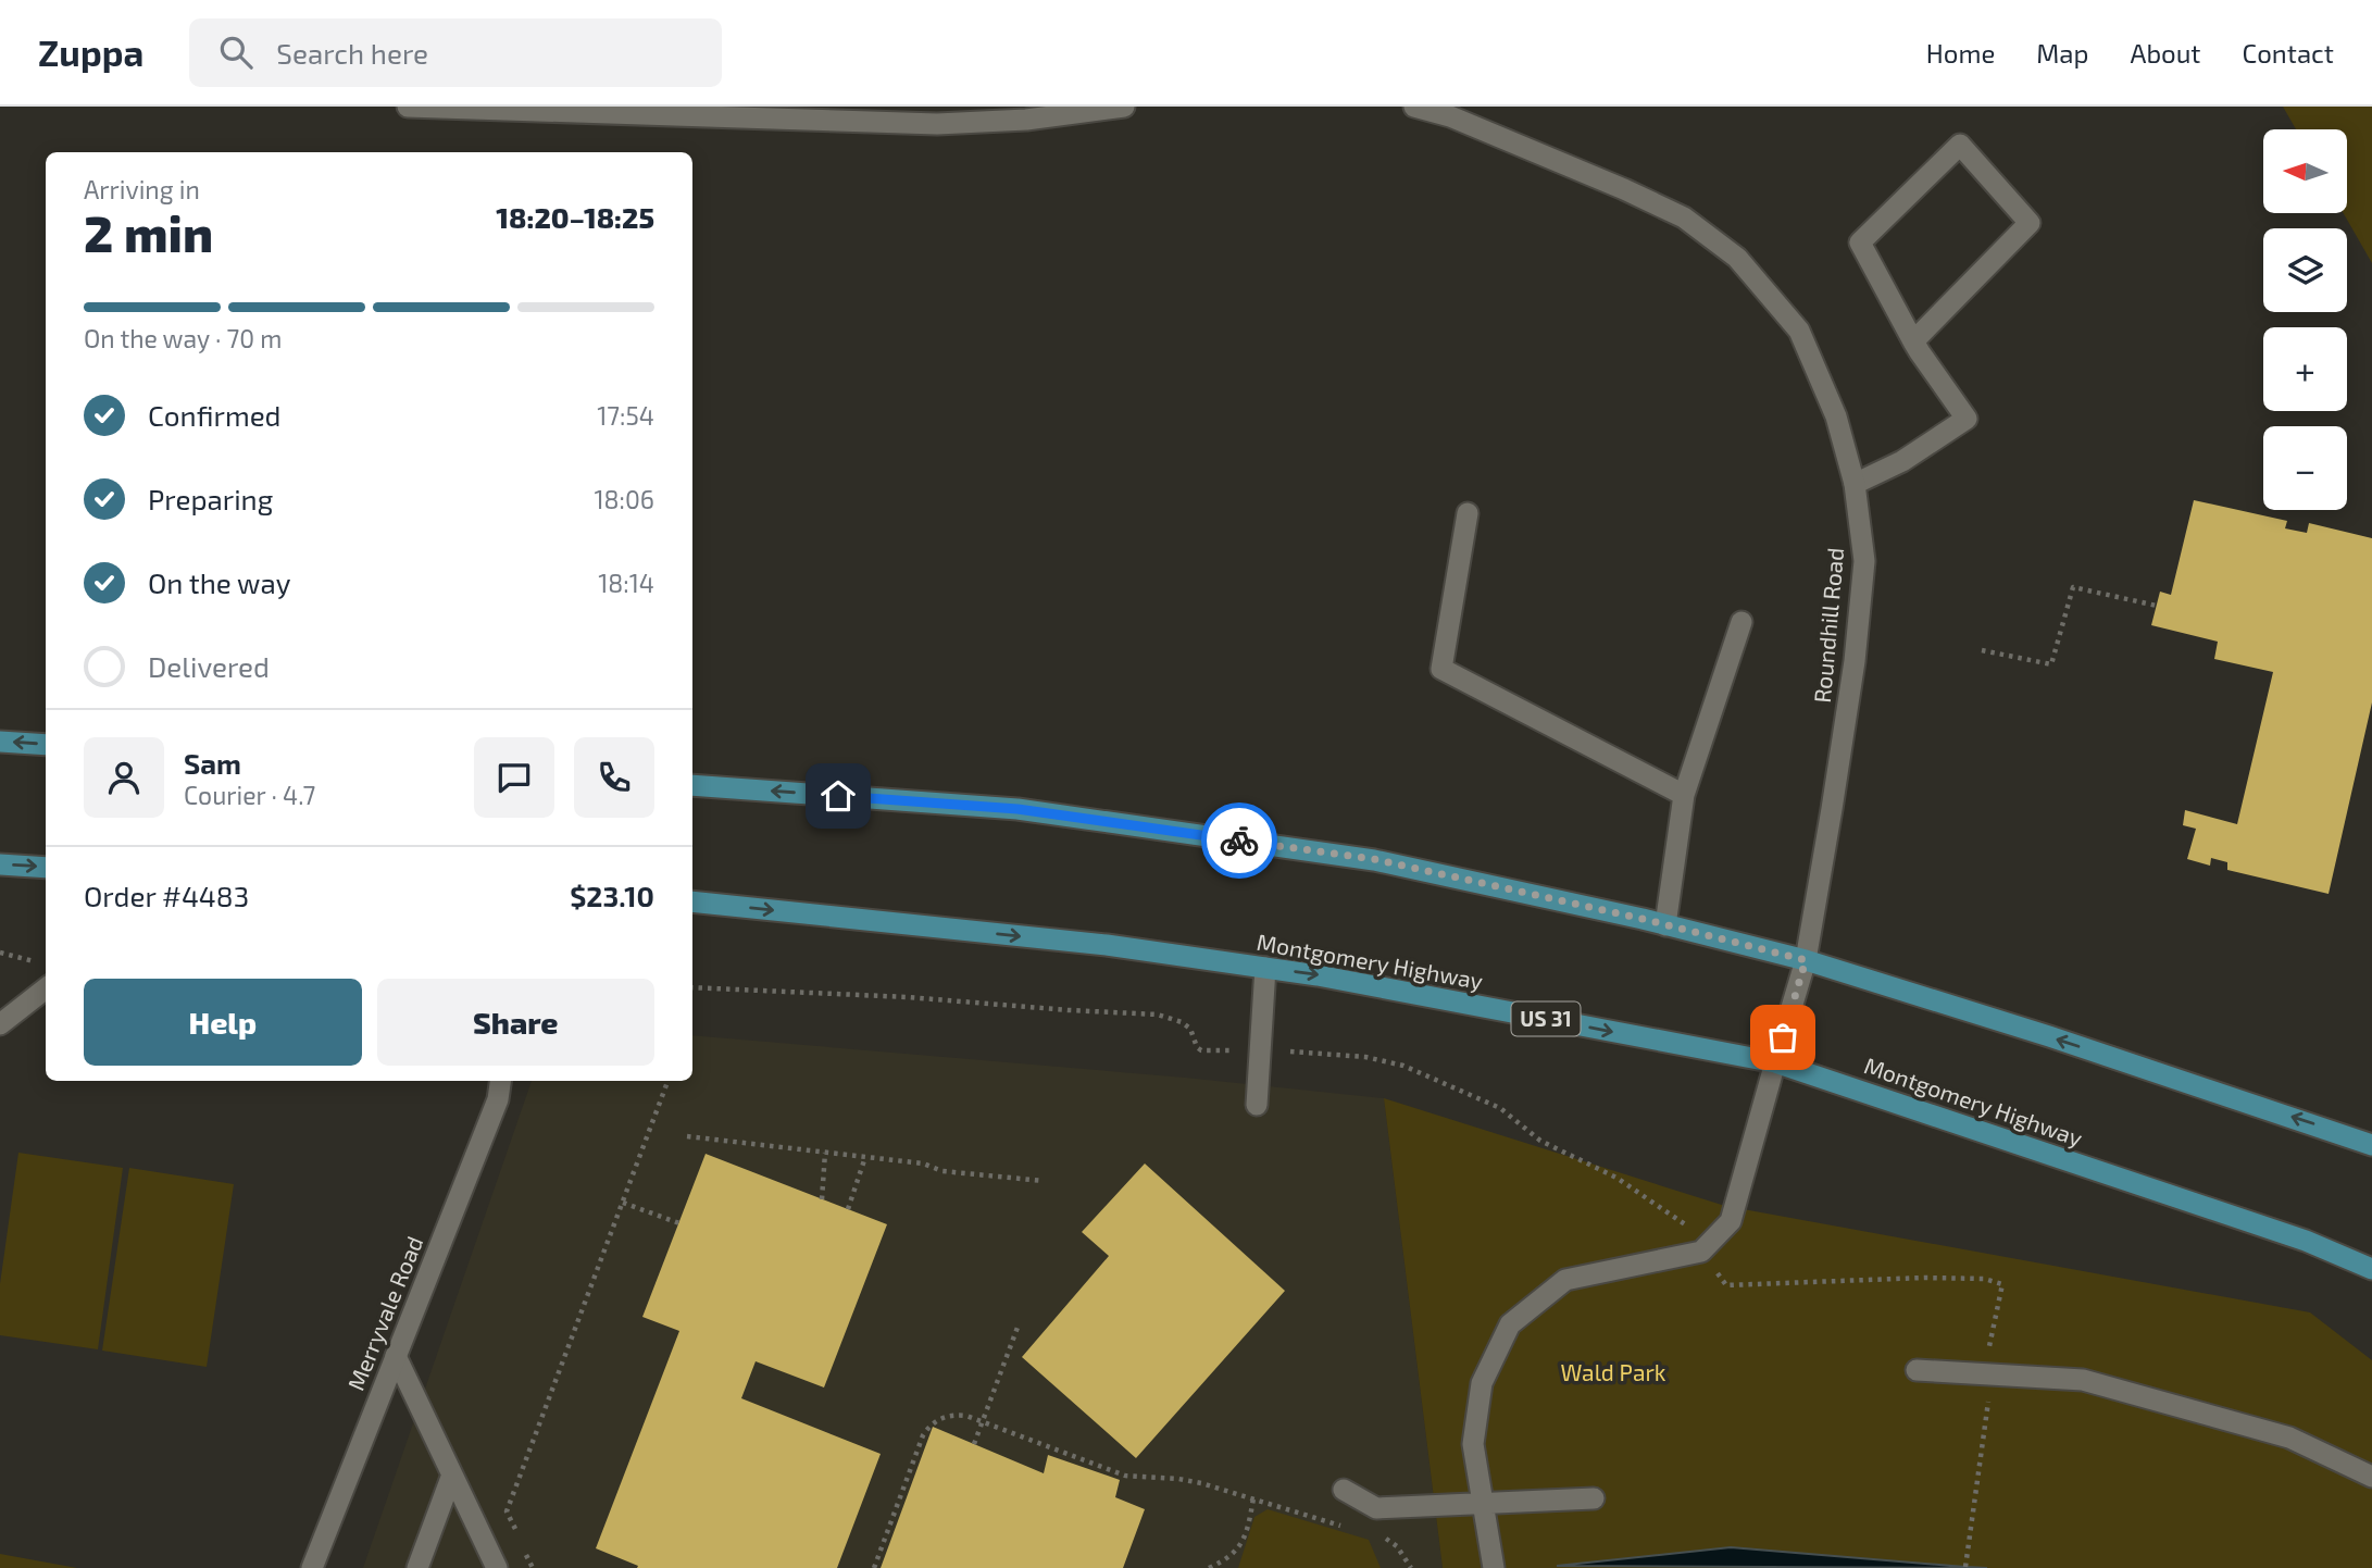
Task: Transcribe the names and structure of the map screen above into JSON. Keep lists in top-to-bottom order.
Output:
{
  "streets": {
    "main road": ["Montgomery Highway", "US 31"],
    "street": ["Roundhill Road", "Merryvale Road"]
  },
  "crossings": [
    ["Roundhill Road", "Montgomery Highway"]
  ],
  "parks": ["Wald Park"],
  "north": "left",
  "page": {
    "header": "Zuppa",
    "search": "Search here",
    "nav": [
      "Home",
      "Map",
      "About",
      "Contact"
    ],
    "map_buttons": ["+", "−"],
    "heading": ["2 min", "Arriving in", "18:20–18:25"],
    "panel": [
      "Sam",
      "Courier · 4.7",
      "Order #4483",
      "$23.10"
    ],
    "bar": "On the way · 70 m",
    "list": [
      ["Confirmed", "17:54"],
      ["Preparing", "18:06"],
      ["On the way", "18:14"],
      "Delivered"
    ],
    "buttons": ["Help", "Share"]
  }
}
